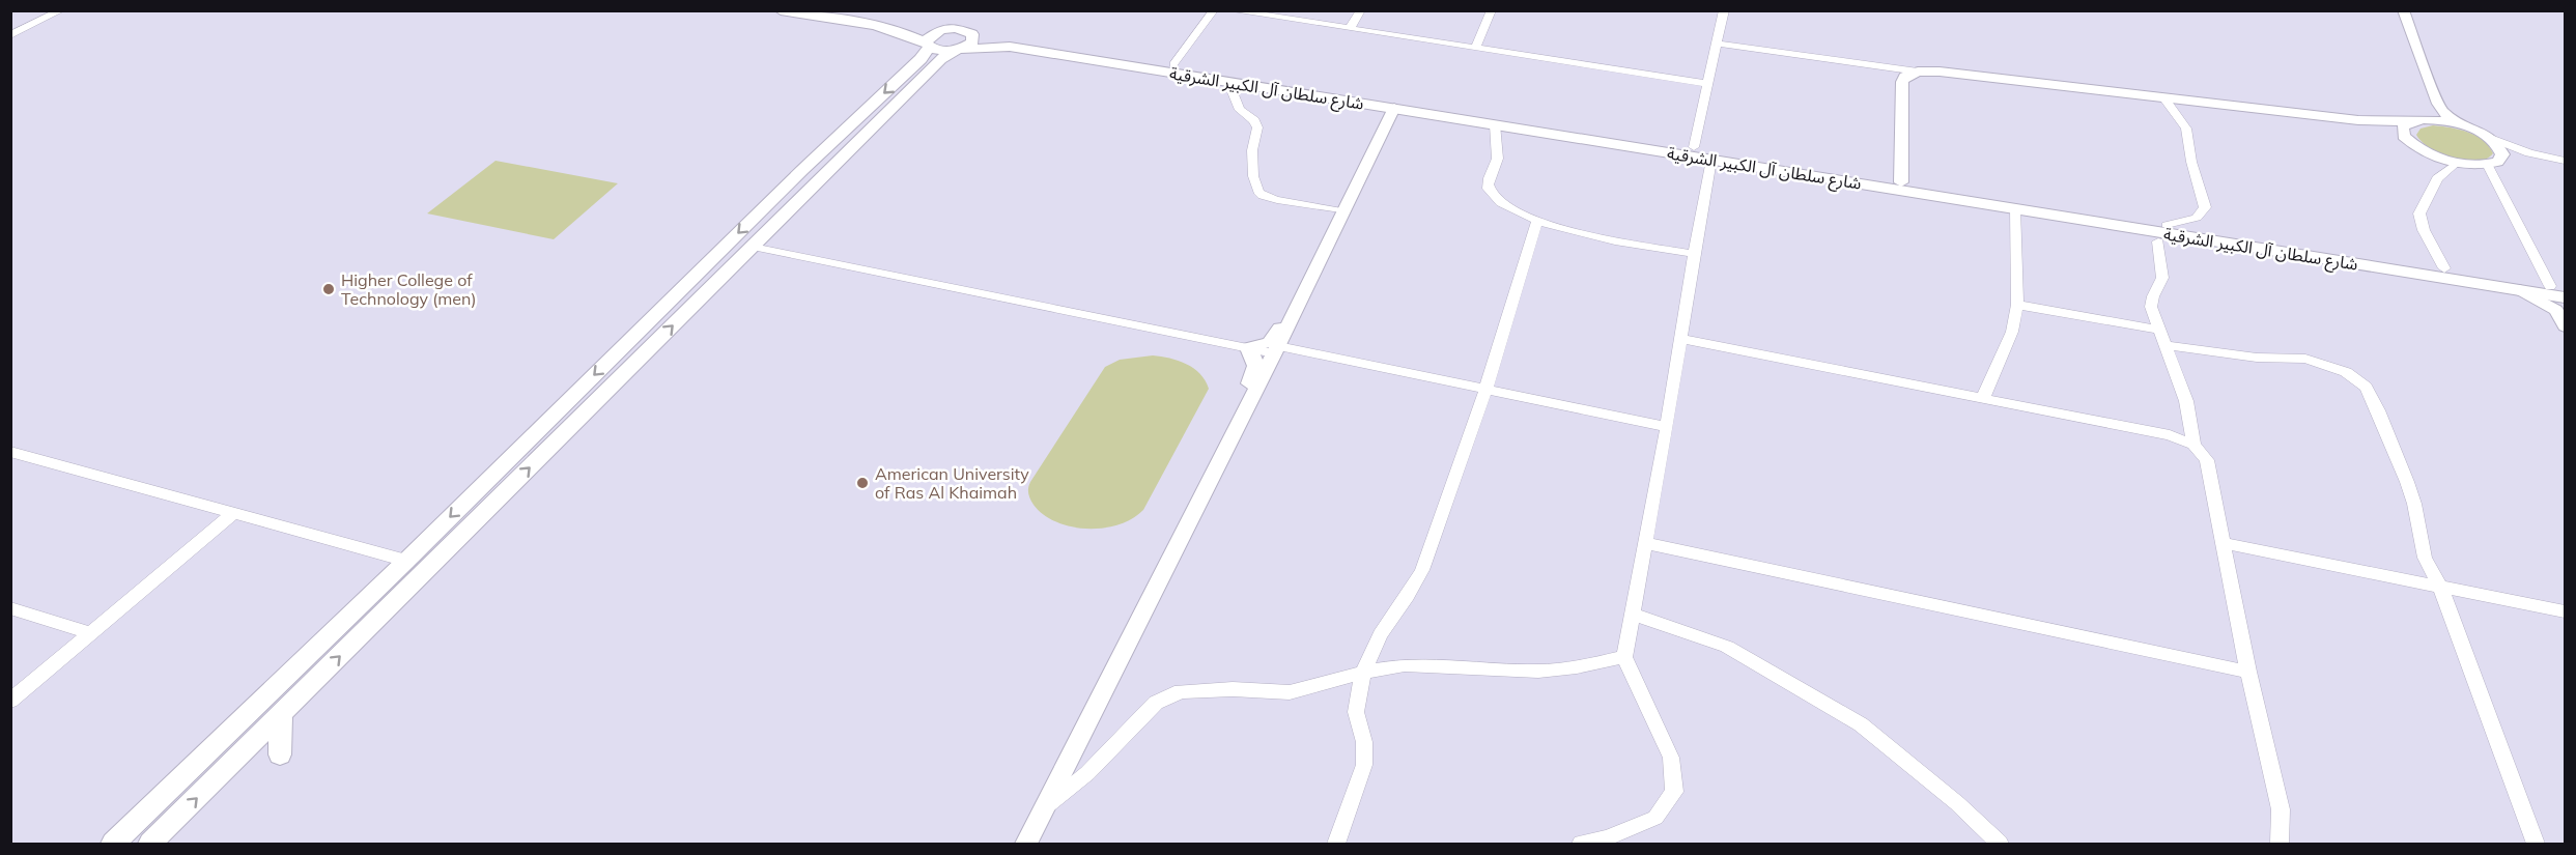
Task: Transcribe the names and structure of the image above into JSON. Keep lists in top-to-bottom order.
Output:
{
  "streets": {
    "main road": ["شارع سلطان آل الكبير الشرقية"]
  },
  "places": ["Higher College of Technology (men)", "American University of Ras Al Khaimah"]
}
